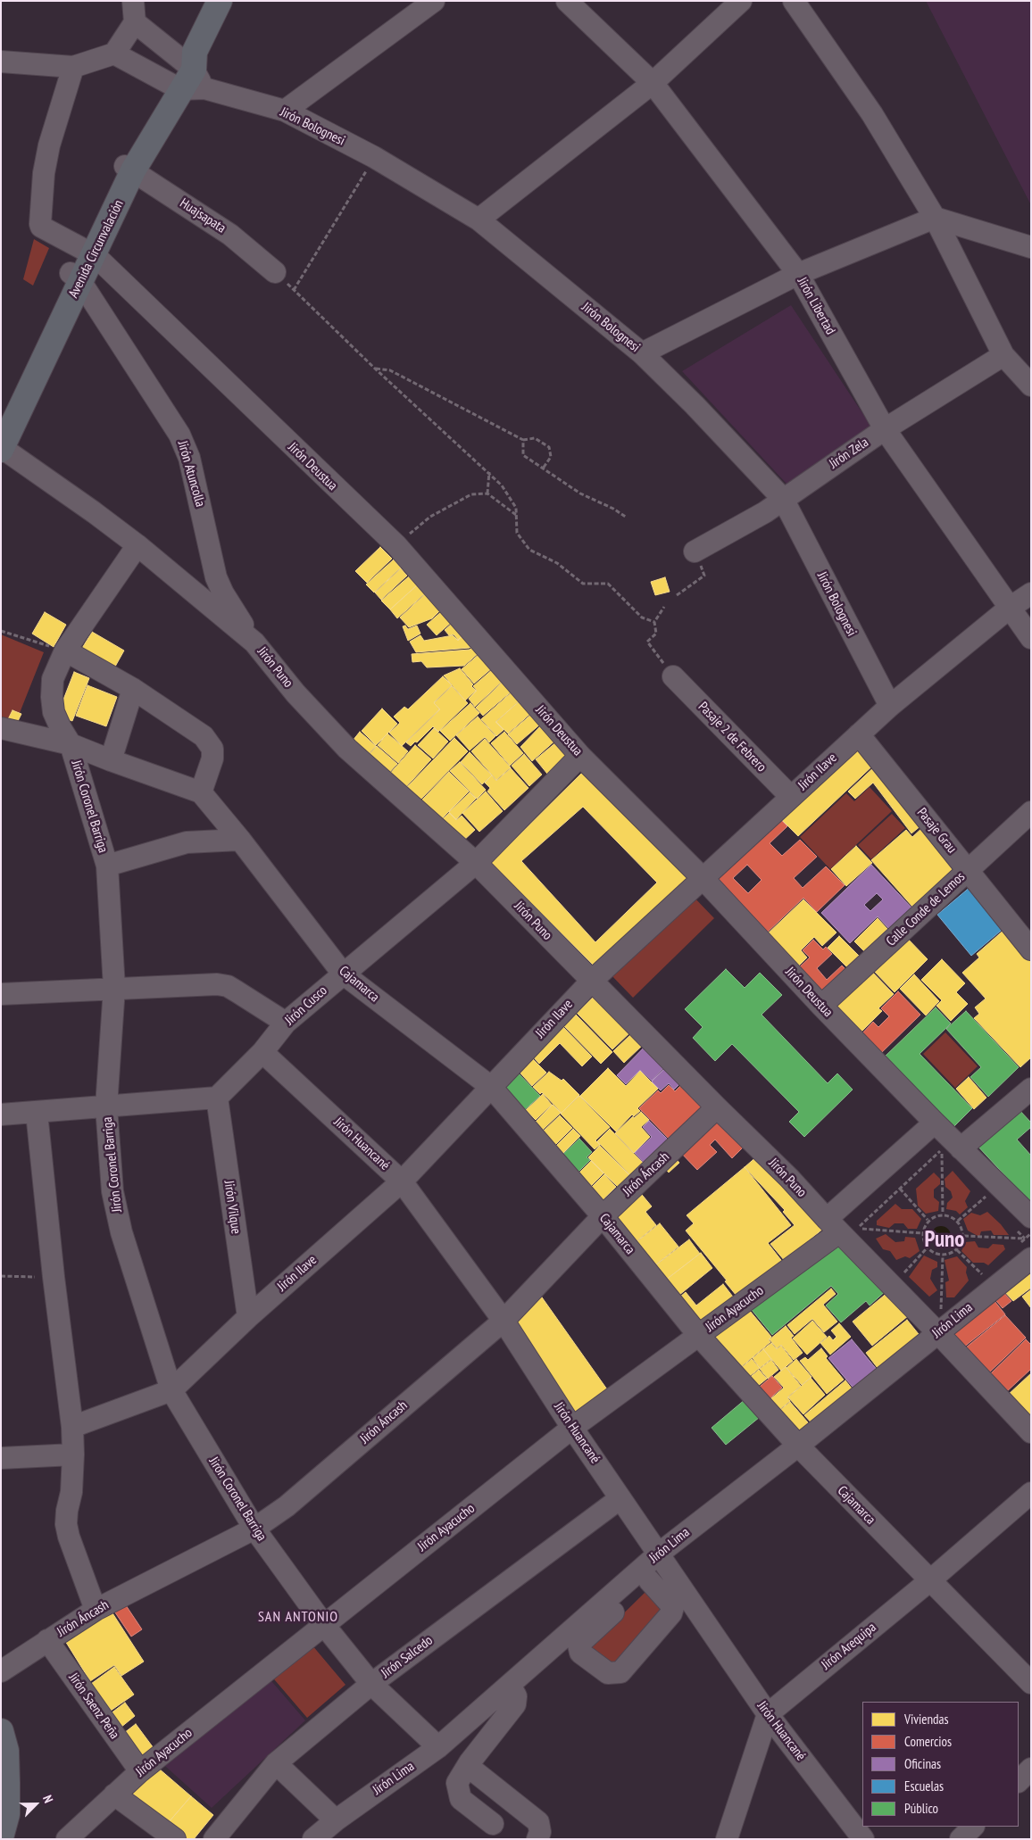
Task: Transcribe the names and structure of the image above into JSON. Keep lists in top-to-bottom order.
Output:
{
  "streets": {
    "highway": ["Avenida Circunvalación"],
    "street": [
      "Jirón Bolognesi",
      "Huajsapata",
      "Jirón Libertad",
      "Jirón Zela",
      "Jirón Deustua",
      "Jirón Atuncolla",
      "Jirón Puno",
      "Pasaje 2 de Febrero",
      "Jirón Ilave",
      "Jirón Coronel Barriga",
      "Pasaje Grau",
      "Calle Conde de Lemos",
      "Cajamarca",
      "Jirón Cusco",
      "Jirón Huancané",
      "Jirón Áncash",
      "Jirón Vilque",
      "Jirón Ayacucho",
      "Jirón Lima",
      "Jirón Arequipa",
      "Jirón Salcedo",
      "Jirón Saenz Peña"
    ]
  },
  "crossings": [
    ["Jirón Bolognesi", "Avenida Circunvalación"],
    ["Jirón Bolognesi", "Jirón Zela"],
    ["Jirón Bolognesi", "Jirón Ilave"],
    ["Huajsapata", "Avenida Circunvalación"],
    ["Avenida Circunvalación", "Jirón Deustua"],
    ["Avenida Circunvalación", "Jirón Atuncolla"],
    ["Avenida Circunvalación", "Jirón Puno"],
    ["Jirón Libertad", "Jirón Zela"],
    ["Jirón Libertad", "Jirón Ilave"],
    ["Jirón Deustua", "Jirón Ilave"],
    ["Jirón Deustua", "Calle Conde de Lemos"],
    ["Jirón Deustua", "Jirón Cusco"],
    ["Jirón Deustua", "Jirón Ayacucho"],
    ["Jirón Atuncolla", "Jirón Puno"],
    ["Jirón Puno", "Jirón Ilave"],
    ["Jirón Puno", "Jirón Coronel Barriga"],
    ["Jirón Puno", "Jirón Cusco"],
    ["Jirón Puno", "Jirón Áncash"],
    ["Jirón Puno", "Jirón Ayacucho"],
    ["Jirón Puno", "Jirón Lima"],
    ["Pasaje 2 de Febrero", "Jirón Ilave"],
    ["Jirón Ilave", "Jirón Coronel Barriga"],
    ["Jirón Ilave", "Pasaje Grau"],
    ["Jirón Ilave", "Cajamarca"],
    ["Jirón Ilave", "Jirón Huancané"],
    ["Jirón Ilave", "Jirón Vilque"],
    ["Jirón Coronel Barriga", "Jirón Áncash"],
    ["Jirón Coronel Barriga", "Jirón Ayacucho"],
    ["Jirón Coronel Barriga", "Jirón Lima"],
    ["Jirón Coronel Barriga", "Jirón Salcedo"],
    ["Pasaje Grau", "Calle Conde de Lemos"],
    ["Cajamarca", "Jirón Cusco"],
    ["Cajamarca", "Jirón Áncash"],
    ["Cajamarca", "Jirón Ayacucho"],
    ["Cajamarca", "Jirón Lima"],
    ["Cajamarca", "Jirón Arequipa"],
    ["Jirón Cusco", "Jirón Huancané"],
    ["Jirón Cusco", "Jirón Vilque"],
    ["Jirón Huancané", "Jirón Áncash"],
    ["Jirón Huancané", "Jirón Ayacucho"],
    ["Jirón Huancané", "Jirón Lima"],
    ["Jirón Huancané", "Jirón Arequipa"],
    ["Jirón Huancané", "Jirón Salcedo"],
    ["Jirón Áncash", "Jirón Saenz Peña"],
    ["Jirón Ayacucho", "Jirón Saenz Peña"]
  ],
  "districts": ["Puno", "SAN ANTONIO"],
  "legend": [
    "Viviendas",
    "Comercios",
    "Oficinas",
    "Escuelas",
    "Público"
  ],
  "north": "top right"
}
